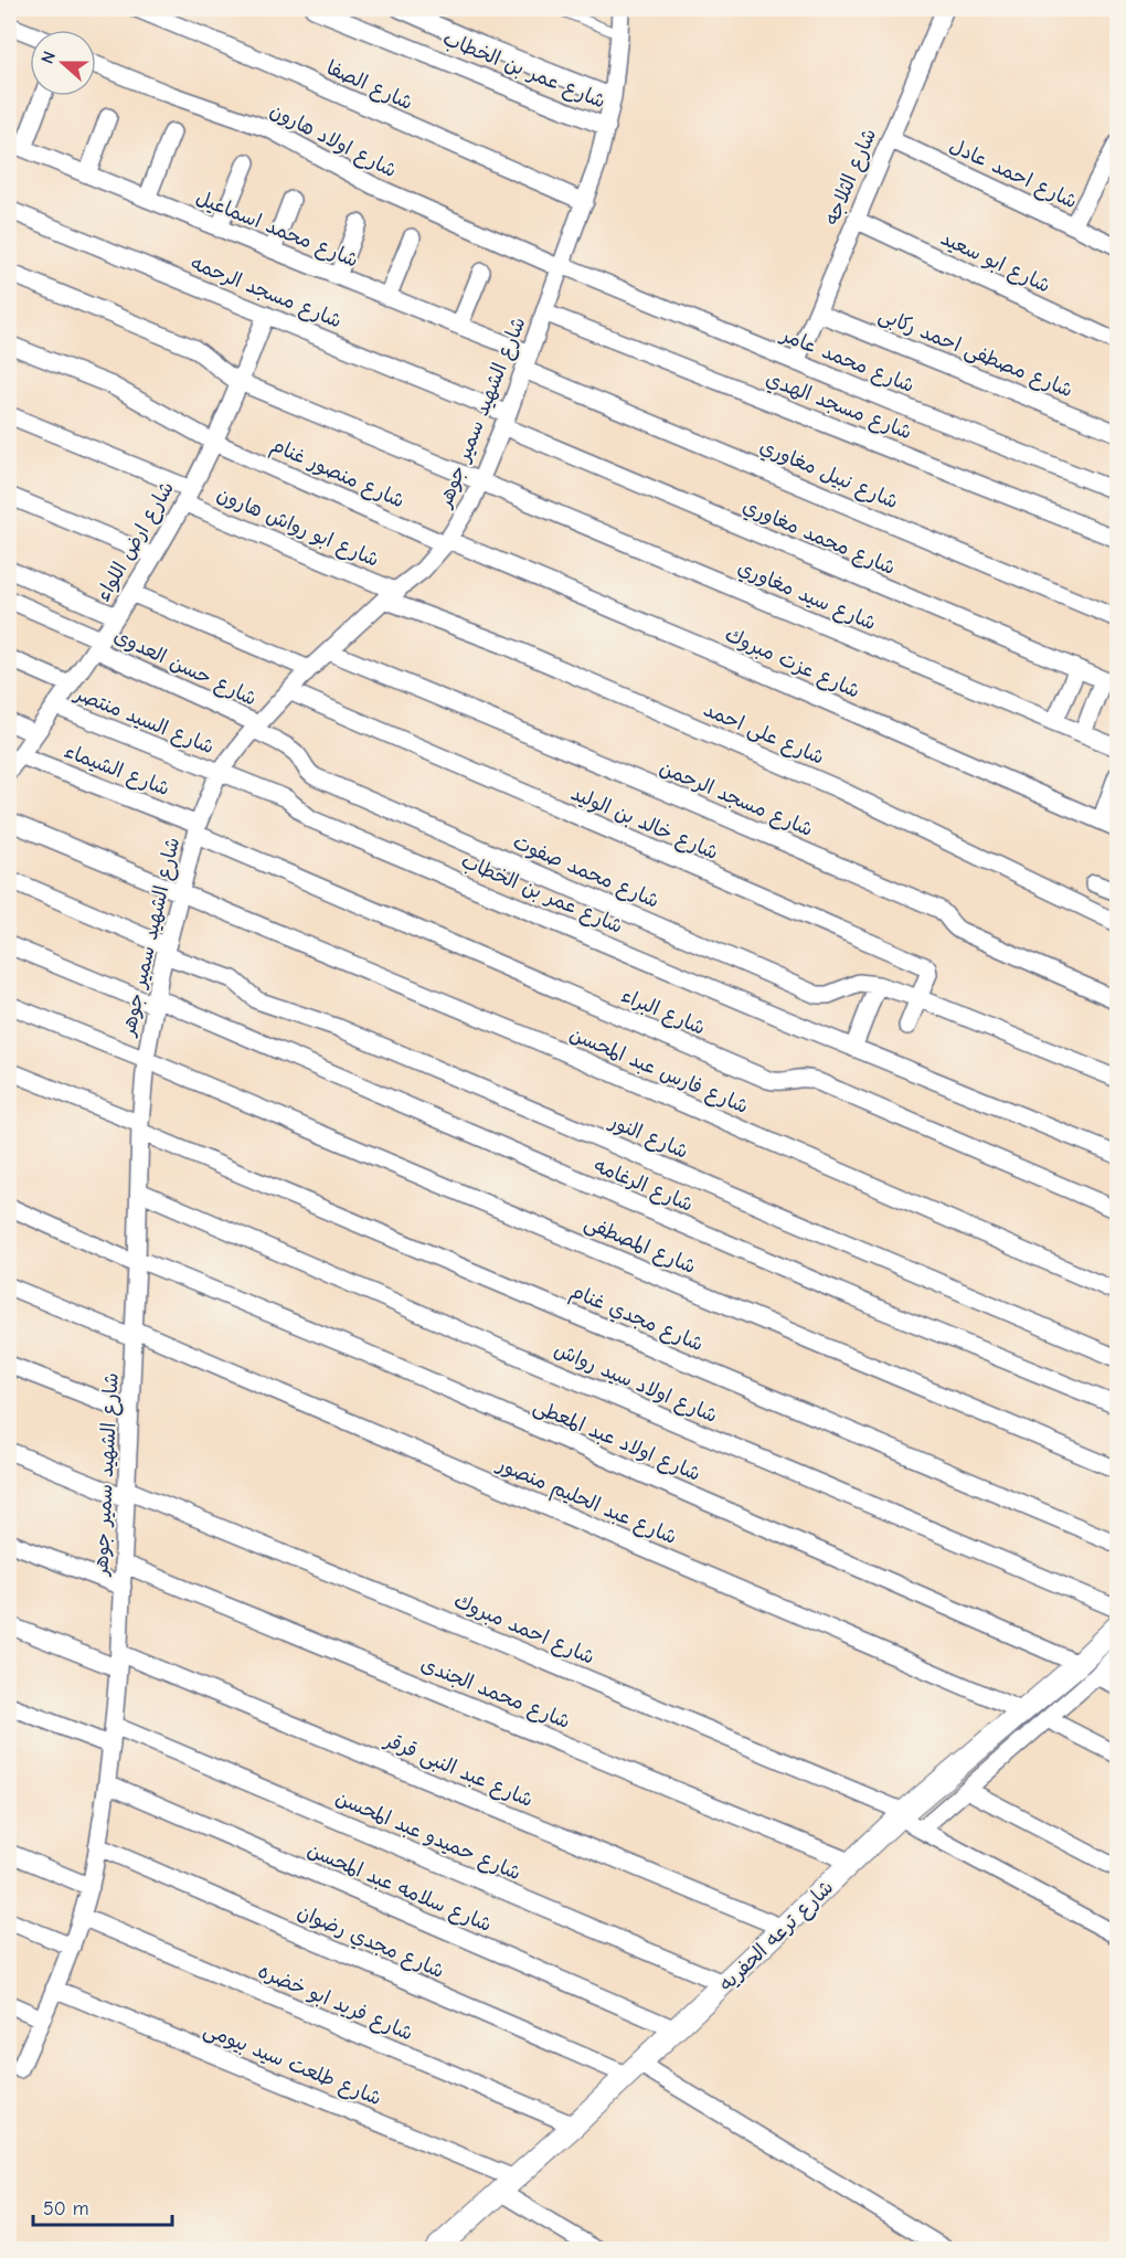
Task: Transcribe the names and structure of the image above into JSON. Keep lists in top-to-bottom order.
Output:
{
  "streets": {
    "street": [
      "شارع عمر بن الخطاب",
      "شارع الصفا",
      "شارع اولاد هارون",
      "شارع احمد عادل",
      "شارع الثلاجه",
      "شارع محمد اسماعيل",
      "شارع ابو سعيد",
      "شارع مسجد الرحمه",
      "شارع مصطفى احمد ركابى",
      "شارع محمد عامر",
      "شارع مسجد الهدي",
      "شارع الشهيد سمير جوهر",
      "شارع منصور غنام",
      "شارع نبيل مغاوري",
      "شارع ابو رواش هارون",
      "شارع محمد مغاوري",
      "شارع ارض اللواء",
      "شارع سيد مغاوري",
      "شارع عزت مبروك",
      "شارع حسن العدوى",
      "شارع السيد منتصر",
      "شارع على احمد",
      "شارع الشيماء",
      "شارع مسجد الرحمن",
      "شارع خالد بن الوليد",
      "شارع محمد صفوت",
      "شارع البراء",
      "شارع فارس عبد المحسن",
      "شارع النور",
      "شارع الرغامه",
      "شارع المصطفى",
      "شارع مجدي غنام",
      "شارع اولاد سيد رواش",
      "شارع اولاد عبد المعطى",
      "شارع عبد الحليم منصور",
      "شارع احمد مبروك",
      "شارع محمد الجندى",
      "شارع عبد النبى قرقر",
      "شارع حميدو عبد المحسن",
      "شارع سلامه عبد المحسن",
      "شارع ترعه الحفريه",
      "شارع مجدي رضوان",
      "شارع فريد ابو خضره",
      "شارع طلعت سيد بيومى"
    ]
  },
  "crossings": [
    ["شارع عمر بن الخطاب", "شارع الشهيد سمير جوهر"],
    ["شارع عمر بن الخطاب", "شارع السيد منتصر"],
    ["شارع الصفا", "شارع الشهيد سمير جوهر"],
    ["شارع اولاد هارون", "شارع محمد عامر"],
    ["شارع اولاد هارون", "شارع الشهيد سمير جوهر"],
    ["شارع احمد عادل", "شارع الثلاجه"],
    ["شارع الثلاجه", "شارع ابو سعيد"],
    ["شارع الثلاجه", "شارع مصطفى احمد ركابى"],
    ["شارع الثلاجه", "شارع محمد عامر"],
    ["شارع محمد اسماعيل", "شارع الشهيد سمير جوهر"],
    ["شارع مسجد الرحمه", "شارع الشهيد سمير جوهر"],
    ["شارع مسجد الرحمه", "شارع محمد مغاوري"],
    ["شارع مسجد الرحمه", "شارع ارض اللواء"],
    ["شارع محمد عامر", "شارع الشهيد سمير جوهر"],
    ["شارع مسجد الهدي", "شارع الشهيد سمير جوهر"],
    ["شارع الشهيد سمير جوهر", "شارع منصور غنام"],
    ["شارع الشهيد سمير جوهر", "شارع نبيل مغاوري"],
    ["شارع الشهيد سمير جوهر", "شارع ابو رواش هارون"],
    ["شارع الشهيد سمير جوهر", "شارع محمد مغاوري"],
    ["شارع الشهيد سمير جوهر", "شارع سيد مغاوري"],
    ["شارع الشهيد سمير جوهر", "شارع عزت مبروك"],
    ["شارع الشهيد سمير جوهر", "شارع حسن العدوى"],
    ["شارع الشهيد سمير جوهر", "شارع السيد منتصر"],
    ["شارع الشهيد سمير جوهر", "شارع على احمد"],
    ["شارع الشهيد سمير جوهر", "شارع الشيماء"],
    ["شارع الشهيد سمير جوهر", "شارع مسجد الرحمن"],
    ["شارع الشهيد سمير جوهر", "شارع خالد بن الوليد"],
    ["شارع الشهيد سمير جوهر", "شارع محمد صفوت"],
    ["شارع الشهيد سمير جوهر", "شارع البراء"],
    ["شارع الشهيد سمير جوهر", "شارع فارس عبد المحسن"],
    ["شارع الشهيد سمير جوهر", "شارع النور"],
    ["شارع الشهيد سمير جوهر", "شارع الرغامه"],
    ["شارع الشهيد سمير جوهر", "شارع المصطفى"],
    ["شارع الشهيد سمير جوهر", "شارع مجدي غنام"],
    ["شارع الشهيد سمير جوهر", "شارع اولاد سيد رواش"],
    ["شارع الشهيد سمير جوهر", "شارع اولاد عبد المعطى"],
    ["شارع الشهيد سمير جوهر", "شارع عبد الحليم منصور"],
    ["شارع الشهيد سمير جوهر", "شارع احمد مبروك"],
    ["شارع الشهيد سمير جوهر", "شارع محمد الجندى"],
    ["شارع الشهيد سمير جوهر", "شارع عبد النبى قرقر"],
    ["شارع الشهيد سمير جوهر", "شارع حميدو عبد المحسن"],
    ["شارع الشهيد سمير جوهر", "شارع سلامه عبد المحسن"],
    ["شارع الشهيد سمير جوهر", "شارع مجدي رضوان"],
    ["شارع الشهيد سمير جوهر", "شارع فريد ابو خضره"],
    ["شارع الشهيد سمير جوهر", "شارع طلعت سيد بيومى"],
    ["شارع منصور غنام", "شارع ارض اللواء"],
    ["شارع منصور غنام", "شارع عزت مبروك"],
    ["شارع ابو رواش هارون", "شارع ارض اللواء"],
    ["شارع ابو رواش هارون", "شارع على احمد"],
    ["شارع ارض اللواء", "شارع سيد مغاوري"],
    ["شارع ارض اللواء", "شارع حسن العدوى"],
    ["شارع ارض اللواء", "شارع السيد منتصر"],
    ["شارع ارض اللواء", "شارع الشيماء"],
    ["شارع حسن العدوى", "شارع محمد صفوت"],
    ["شارع الشيماء", "شارع البراء"],
    ["شارع خالد بن الوليد", "شارع محمد صفوت"],
    ["شارع اولاد عبد المعطى", "شارع ترعه الحفريه"],
    ["شارع عبد الحليم منصور", "شارع ترعه الحفريه"],
    ["شارع احمد مبروك", "شارع ترعه الحفريه"],
    ["شارع محمد الجندى", "شارع ترعه الحفريه"],
    ["شارع عبد النبى قرقر", "شارع ترعه الحفريه"],
    ["شارع حميدو عبد المحسن", "شارع ترعه الحفريه"],
    ["شارع سلامه عبد المحسن", "شارع ترعه الحفريه"],
    ["شارع ترعه الحفريه", "شارع مجدي رضوان"],
    ["شارع ترعه الحفريه", "شارع فريد ابو خضره"],
    ["شارع ترعه الحفريه", "شارع طلعت سيد بيومى"]
  ],
  "scale_bar": "50 m",
  "north": "left"
}
